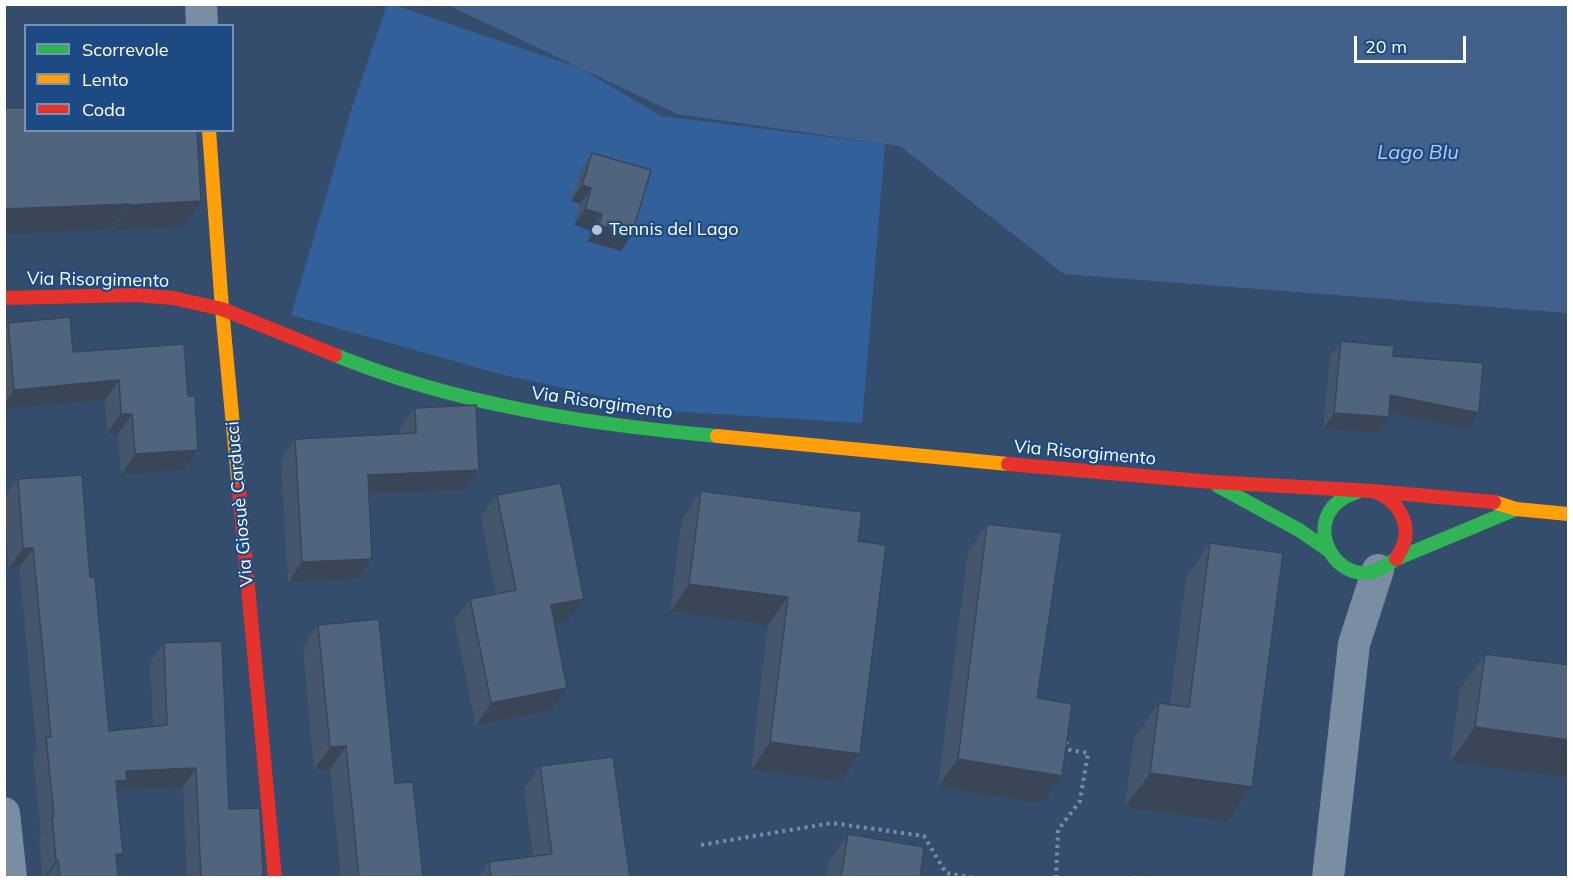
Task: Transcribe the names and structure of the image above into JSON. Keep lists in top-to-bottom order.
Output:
{
  "streets": {
    "street": ["Via Risorgimento", "Via Giosuè Carducci"]
  },
  "crossings": [
    ["Via Risorgimento", "Via Giosuè Carducci"]
  ],
  "water": ["Lago Blu"],
  "places": ["Tennis del Lago"],
  "legend": ["Scorrevole", "Lento", "Coda"],
  "scale_bar": "20 m"
}
